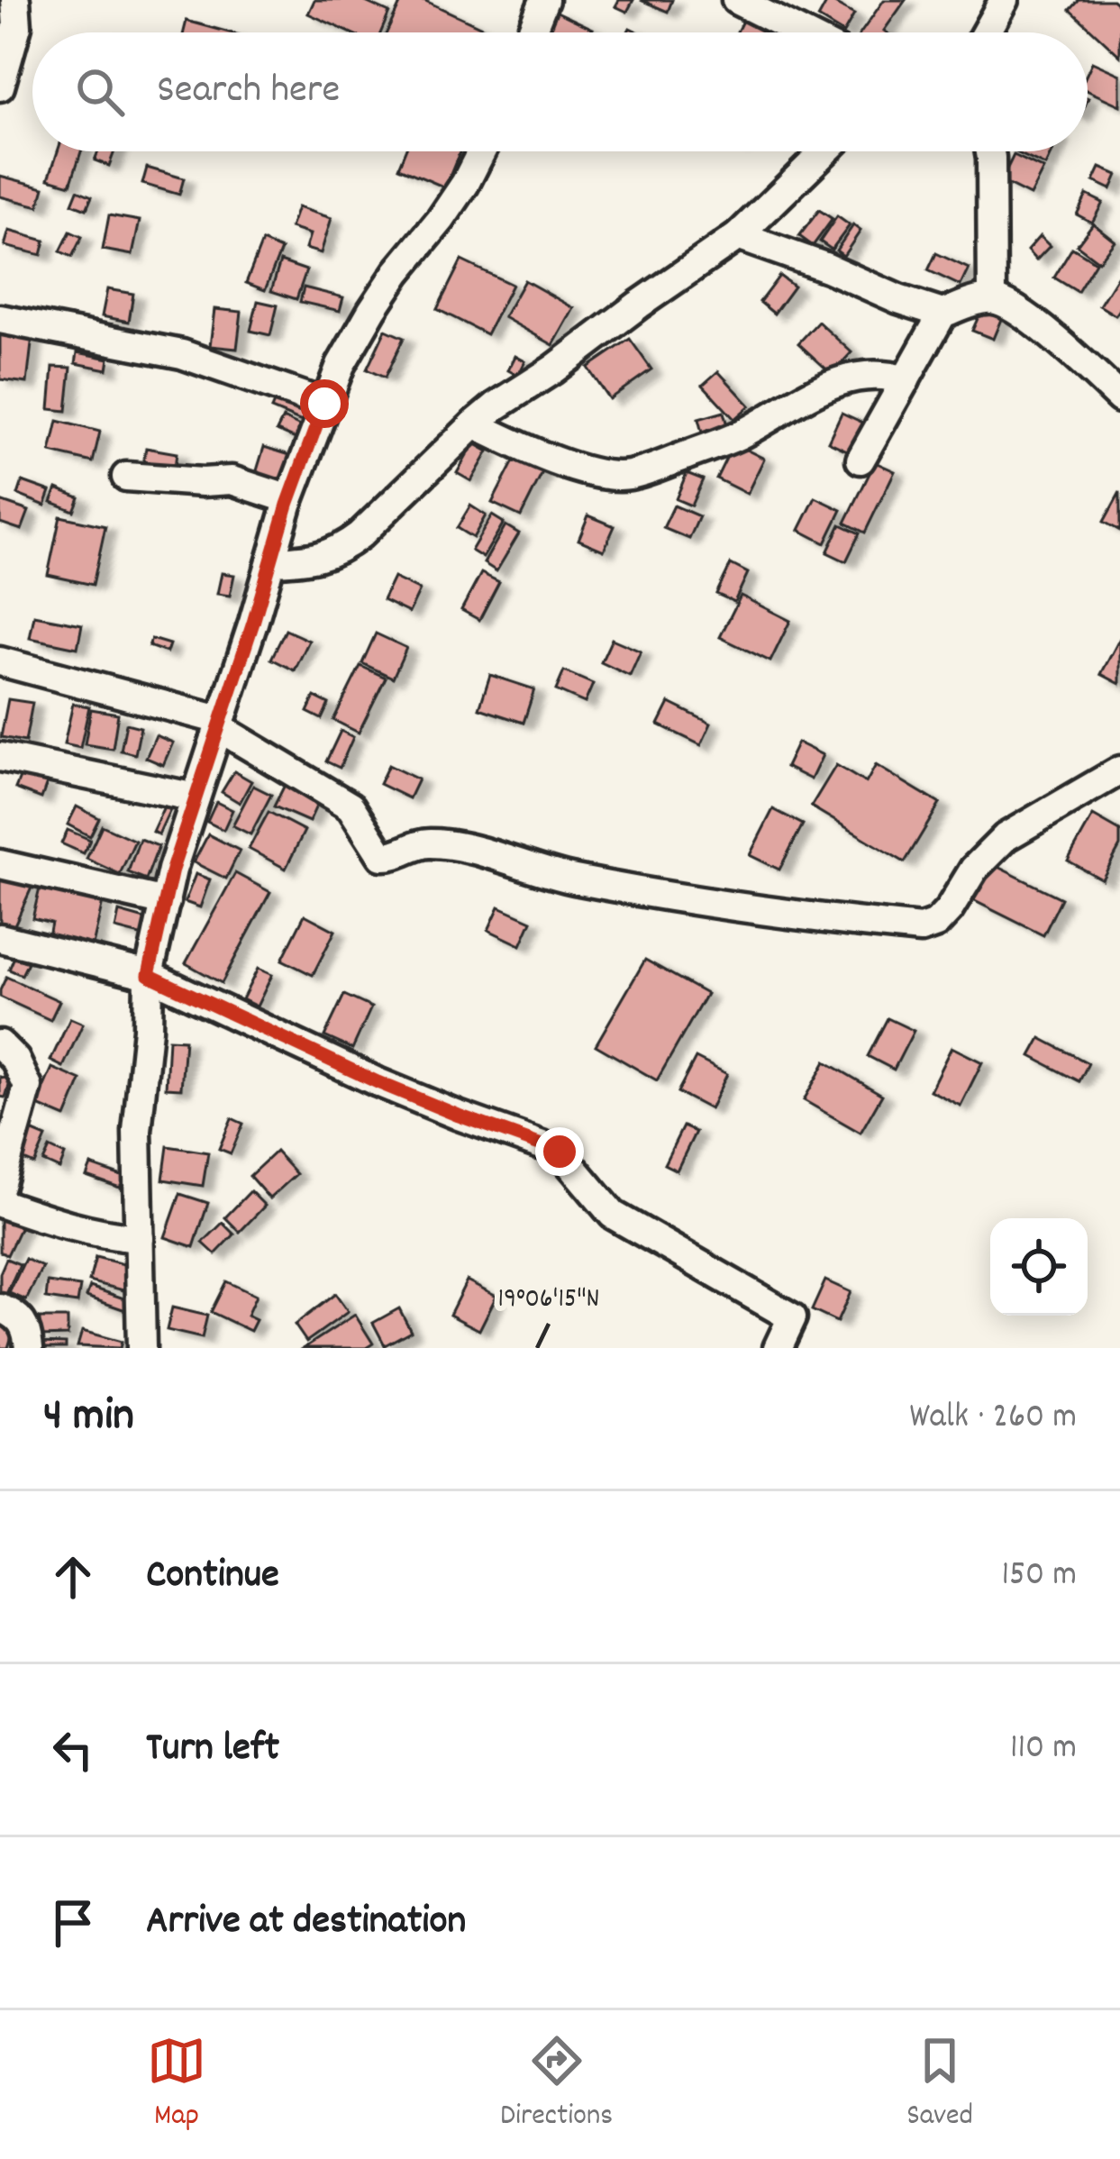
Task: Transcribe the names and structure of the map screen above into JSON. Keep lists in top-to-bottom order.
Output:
{
  "page": {
    "search": "Search here",
    "heading": ["4 min", "Walk · 260 m"],
    "list": [
      ["Continue", "150 m"],
      ["Turn left", "110 m"],
      "Arrive at destination"
    ],
    "nav": ["Map", "Directions", "Saved"]
  },
  "coordinates": ["19°06'15\"N"]
}
